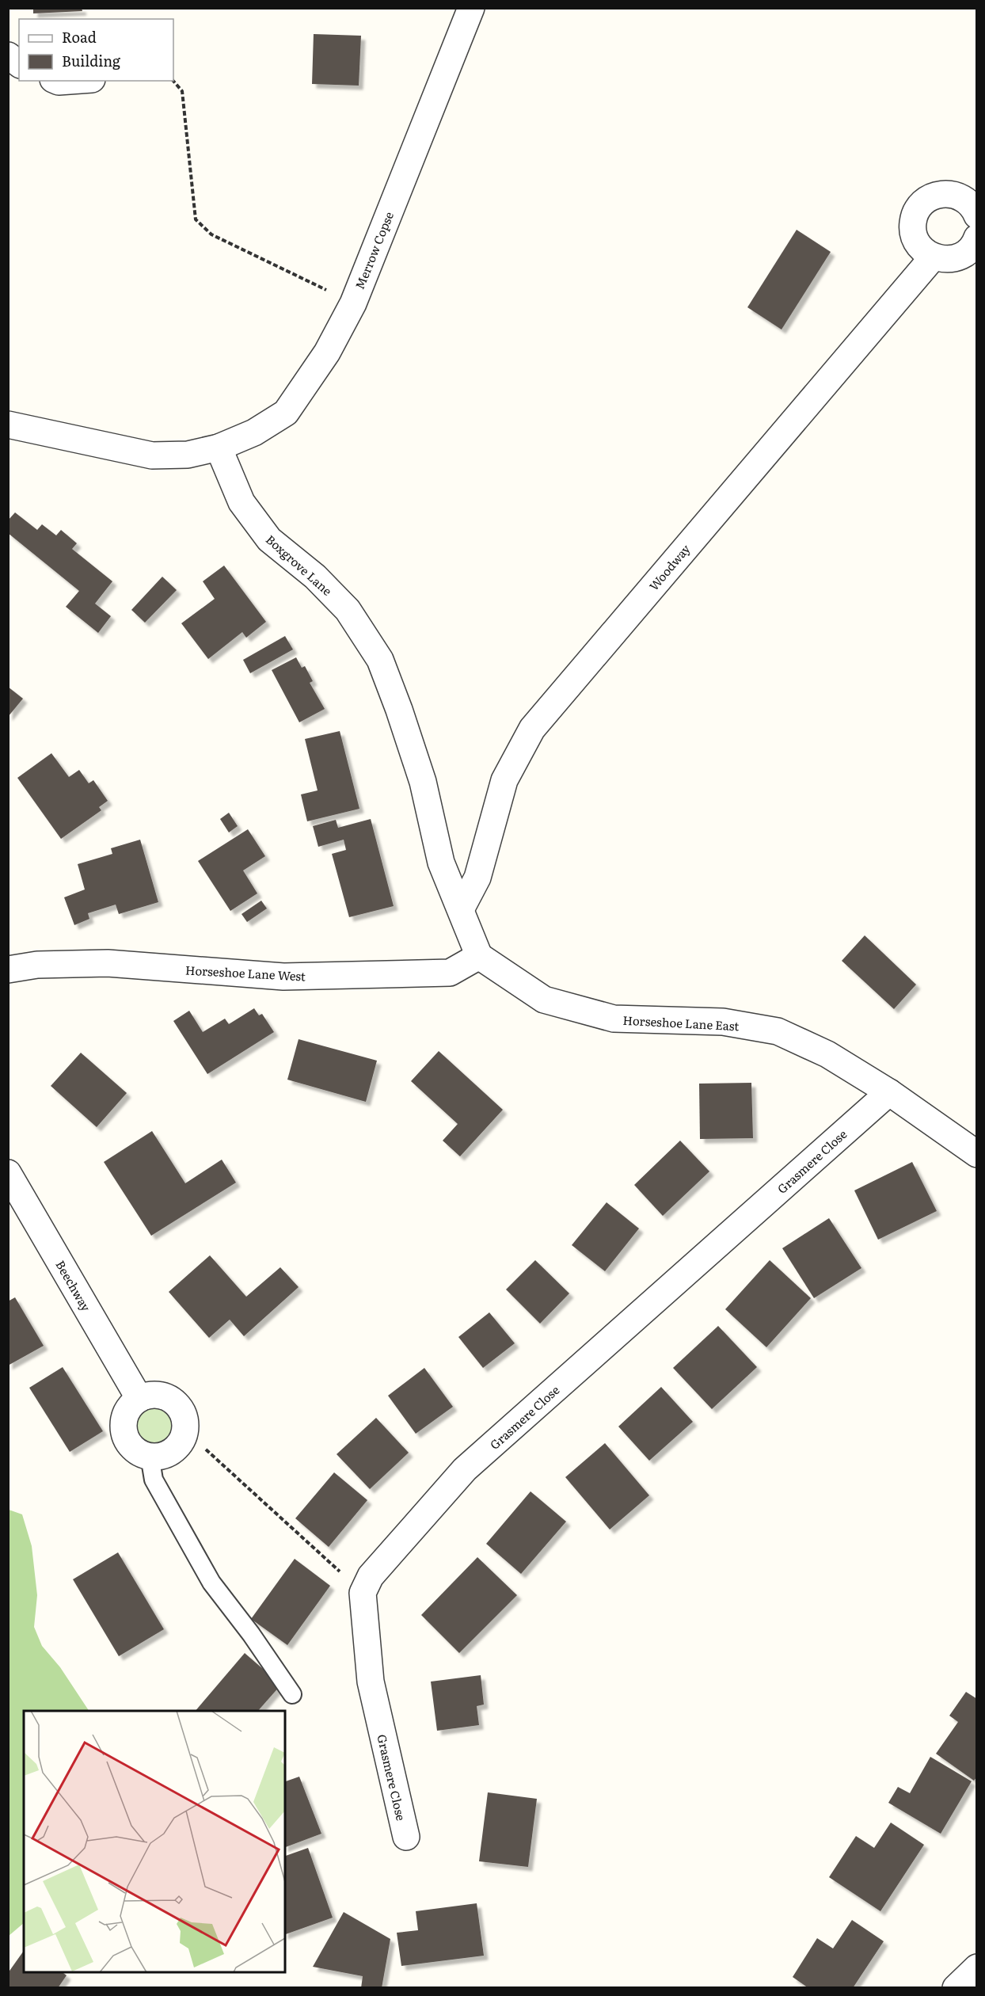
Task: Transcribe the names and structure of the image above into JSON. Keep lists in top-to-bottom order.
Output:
{
  "streets": {
    "street": [
      "Merrow Copse",
      "Boxgrove Lane",
      "Woodway",
      "Horseshoe Lane West",
      "Horseshoe Lane East",
      "Grasmere Close",
      "Beechway"
    ]
  },
  "crossings": [
    ["Merrow Copse", "Boxgrove Lane"],
    ["Boxgrove Lane", "Woodway"],
    ["Boxgrove Lane", "Horseshoe Lane West"],
    ["Boxgrove Lane", "Horseshoe Lane East"],
    ["Horseshoe Lane West", "Horseshoe Lane East"],
    ["Horseshoe Lane East", "Grasmere Close"]
  ],
  "legend": ["Road", "Building"]
}
